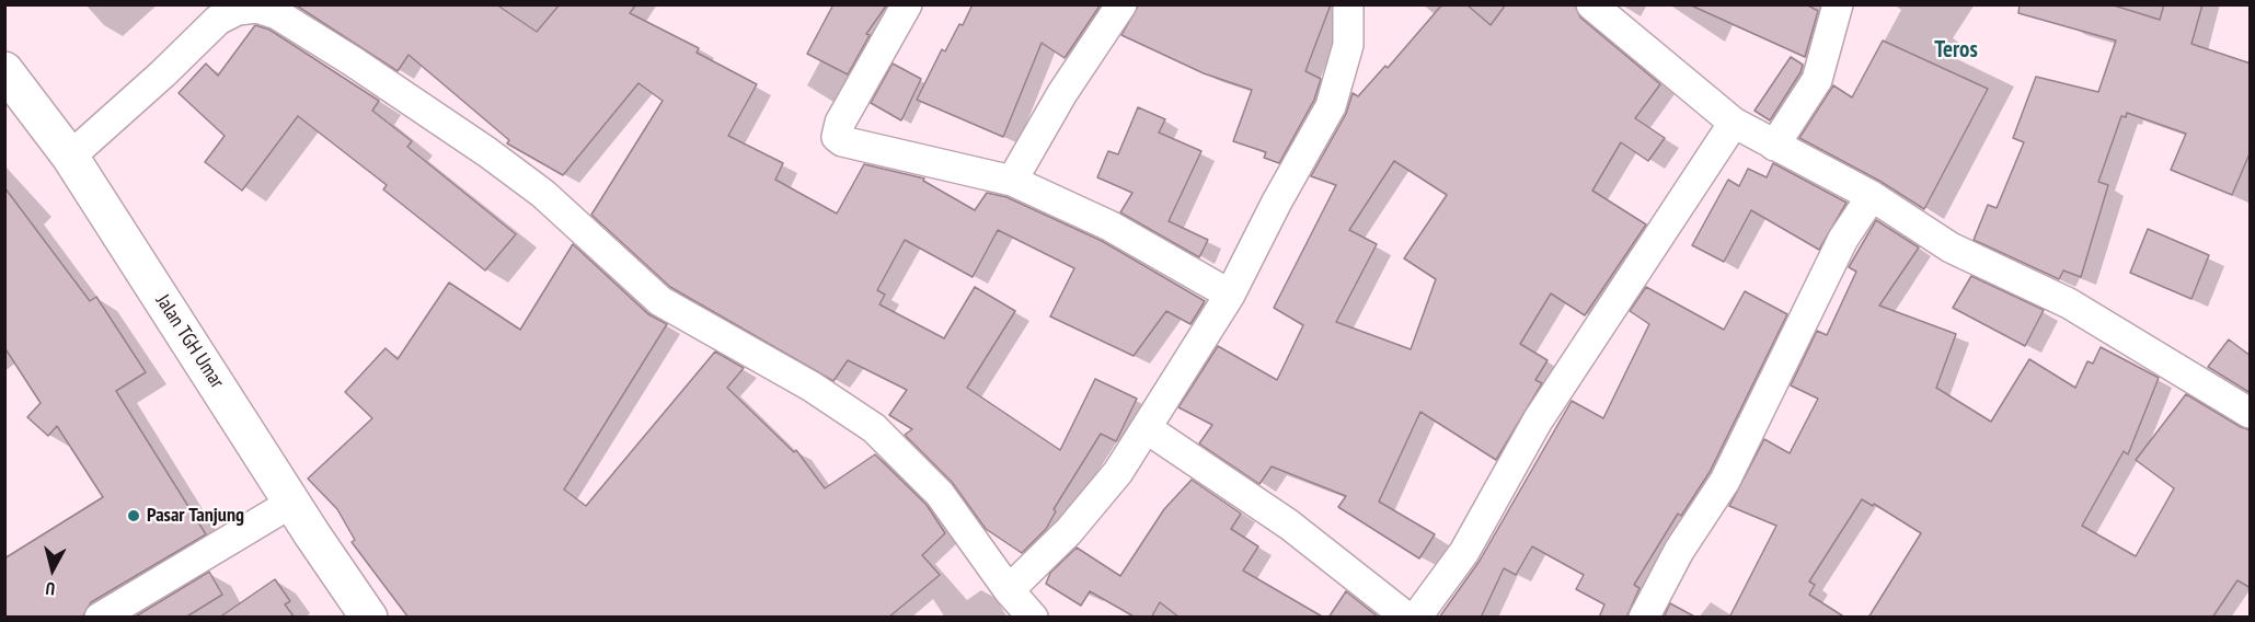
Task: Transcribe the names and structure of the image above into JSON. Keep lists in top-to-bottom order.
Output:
{
  "streets": {
    "main road": ["Jalan TGH Umar"]
  },
  "districts": ["Teros"],
  "places": ["Pasar Tanjung"],
  "north": "bottom"
}
